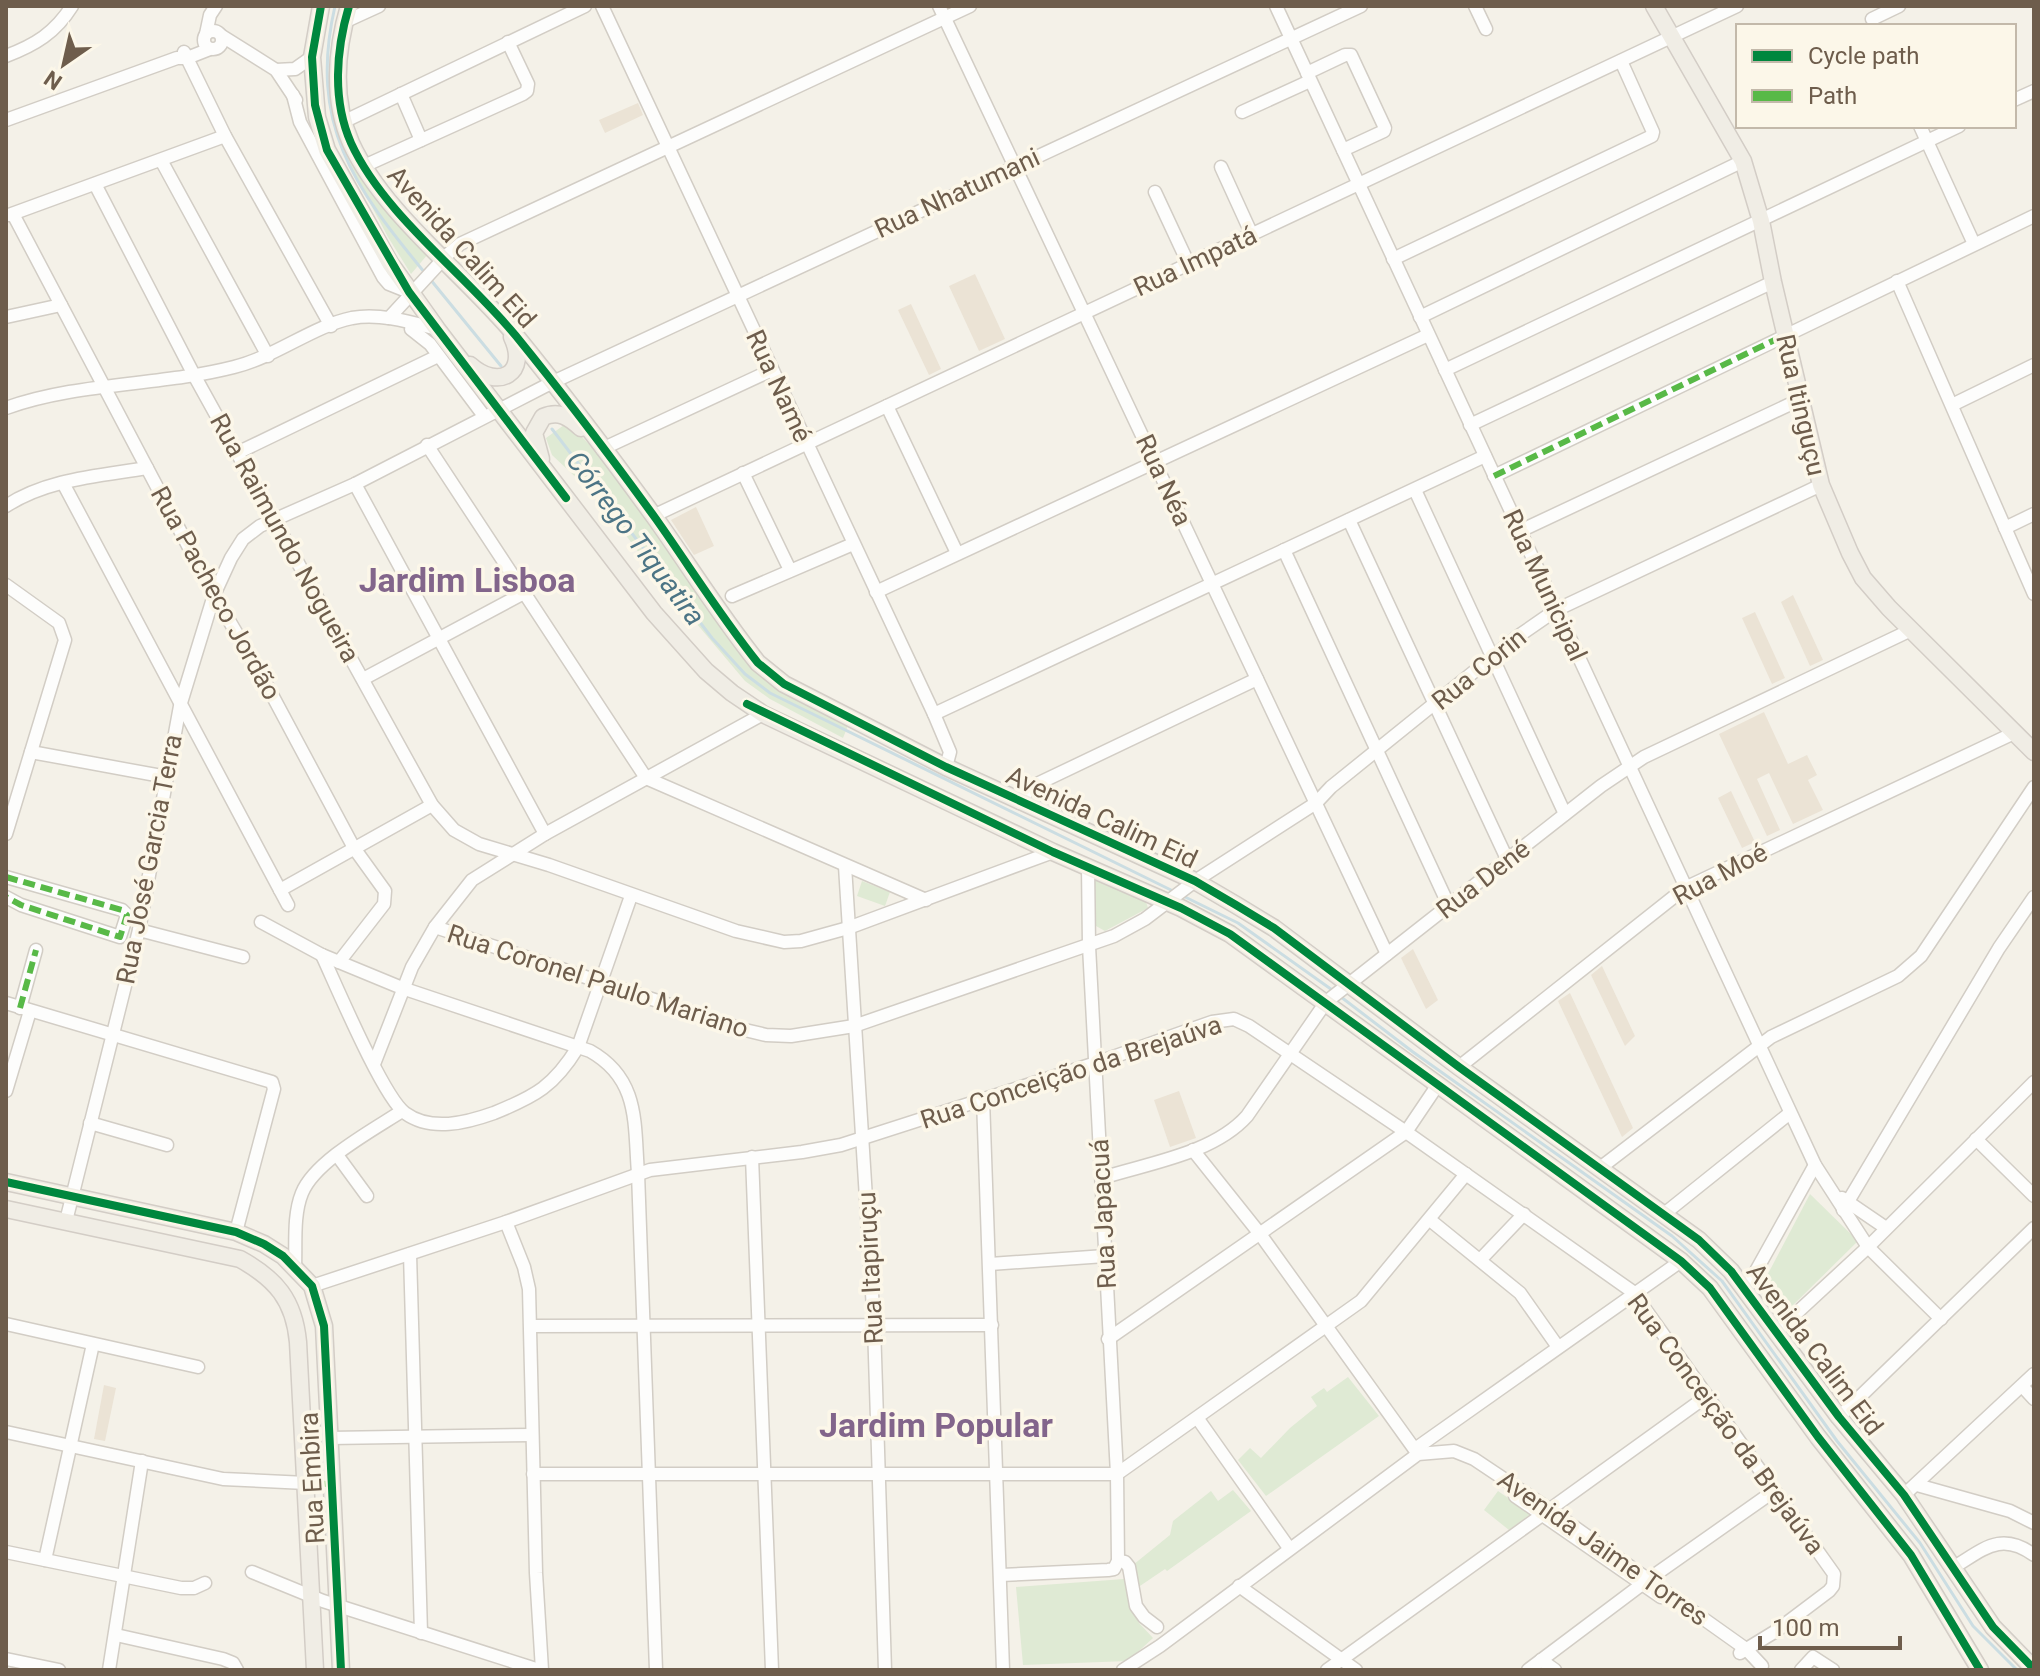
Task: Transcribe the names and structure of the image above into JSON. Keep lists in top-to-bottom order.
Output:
{
  "streets": {
    "main road": ["Avenida Calim Eid", "Rua Itinguçu", "Rua Embira"],
    "street": [
      "Rua Nhatumani",
      "Rua Impatá",
      "Rua Namé",
      "Rua Néa",
      "Rua Raimundo Nogueira",
      "Rua Municipal",
      "Rua Pacheco Jordão",
      "Rua Corin",
      "Rua José Garcia Terra",
      "Rua Moé",
      "Rua Dené",
      "Rua Coronel Paulo Mariano",
      "Rua Conceição da Brejaúva",
      "Rua Japacuá",
      "Rua Itapiruçu",
      "Avenida Jaime Torres"
    ]
  },
  "crossings": [
    ["Rua Nhatumani", "Avenida Calim Eid"],
    ["Rua Nhatumani", "Rua Namé"],
    ["Rua Nhatumani", "Rua Néa"],
    ["Rua Nhatumani", "Rua Municipal"],
    ["Rua Nhatumani", "Rua José Garcia Terra"],
    ["Avenida Calim Eid", "Rua Impatá"],
    ["Avenida Calim Eid", "Rua Namé"],
    ["Avenida Calim Eid", "Rua Raimundo Nogueira"],
    ["Avenida Calim Eid", "Rua Corin"],
    ["Avenida Calim Eid", "Rua Moé"],
    ["Avenida Calim Eid", "Rua Dené"],
    ["Avenida Calim Eid", "Rua Coronel Paulo Mariano"],
    ["Avenida Calim Eid", "Rua Japacuá"],
    ["Rua Impatá", "Rua Namé"],
    ["Rua Impatá", "Rua Itinguçu"],
    ["Rua Impatá", "Rua Néa"],
    ["Rua Impatá", "Rua Municipal"],
    ["Rua Itinguçu", "Rua Corin"],
    ["Rua Itinguçu", "Rua Moé"],
    ["Rua Itinguçu", "Rua Dené"],
    ["Rua Néa", "Rua Corin"],
    ["Rua Néa", "Rua Dené"],
    ["Rua Raimundo Nogueira", "Rua José Garcia Terra"],
    ["Rua Raimundo Nogueira", "Rua Itapiruçu"],
    ["Rua Municipal", "Rua Corin"],
    ["Rua Municipal", "Rua Moé"],
    ["Rua Municipal", "Rua Dené"],
    ["Rua Pacheco Jordão", "Rua José Garcia Terra"],
    ["Rua Corin", "Rua Coronel Paulo Mariano"],
    ["Rua José Garcia Terra", "Rua Embira"],
    ["Rua Dené", "Rua Conceição da Brejaúva"],
    ["Rua Dené", "Rua Japacuá"],
    ["Rua Coronel Paulo Mariano", "Rua Japacuá"],
    ["Rua Coronel Paulo Mariano", "Rua Itapiruçu"],
    ["Rua Conceição da Brejaúva", "Rua Japacuá"],
    ["Rua Conceição da Brejaúva", "Rua Itapiruçu"],
    ["Rua Conceição da Brejaúva", "Rua Embira"],
    ["Rua Conceição da Brejaúva", "Avenida Jaime Torres"]
  ],
  "districts": ["Jardim Lisboa", "Jardim Popular"],
  "water": ["Córrego Tiquatira"],
  "legend": ["Cycle path", "Path"],
  "scale_bar": "100 m",
  "north": "bottom left"
}
